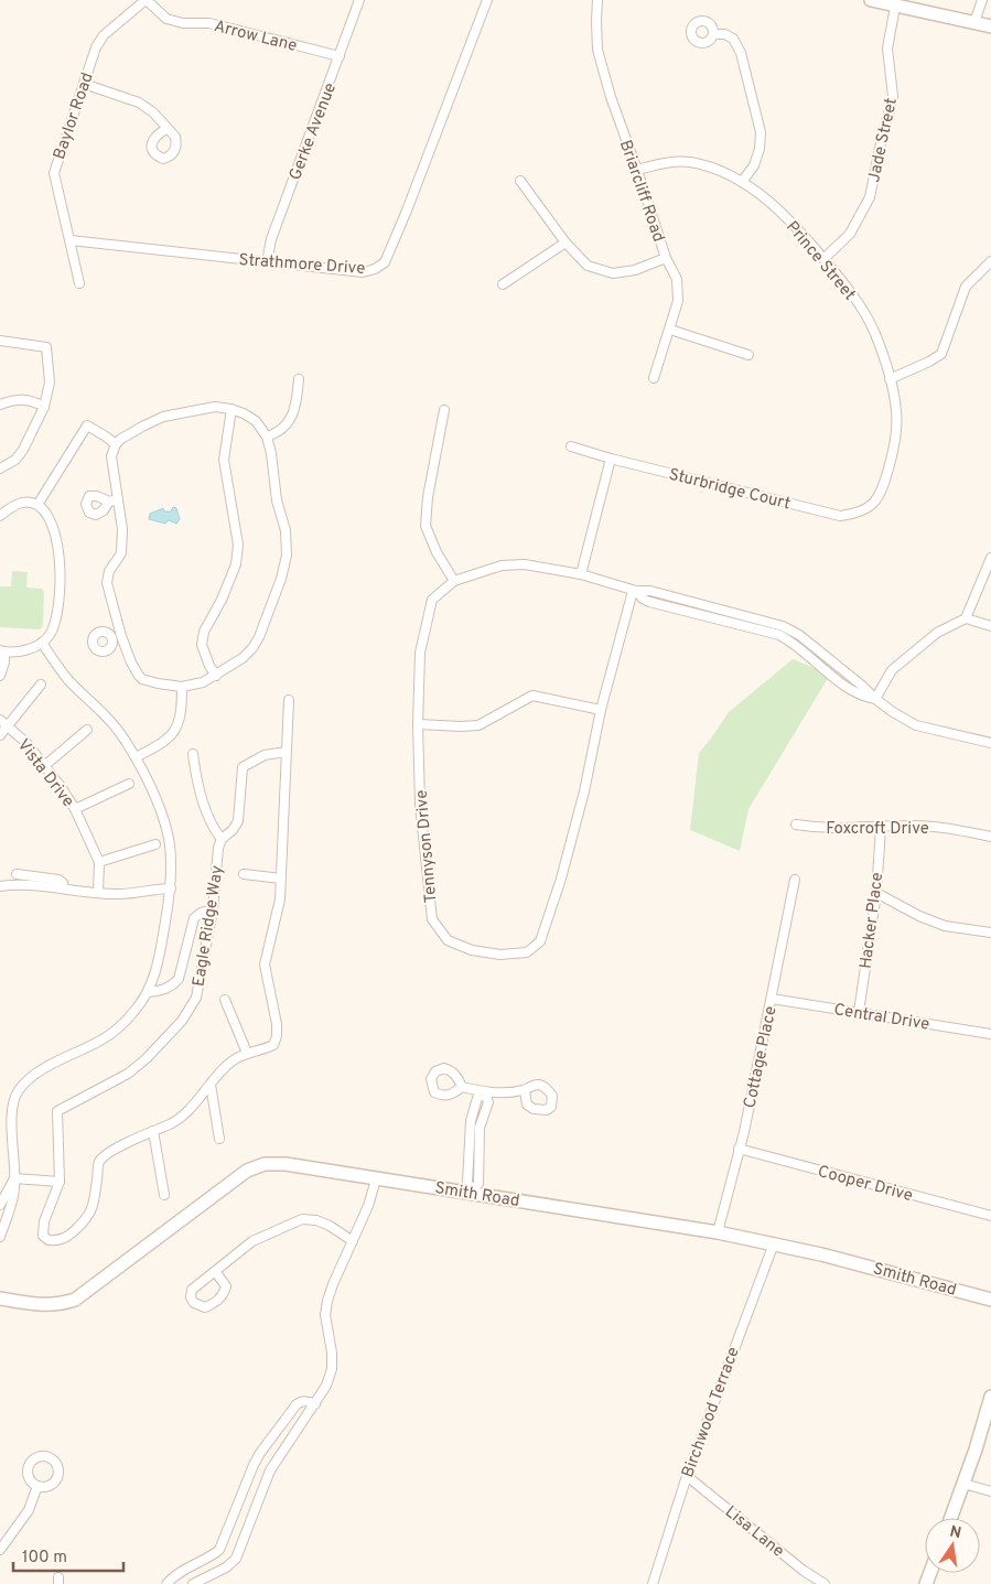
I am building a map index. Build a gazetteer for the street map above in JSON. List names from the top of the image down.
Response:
{
  "streets": {
    "street": [
      "Arrow Lane",
      "Baylor Road",
      "Gerke Avenue",
      "Jade Street",
      "Briarcliff Road",
      "Prince Street",
      "Strathmore Drive",
      "Sturbridge Court",
      "Vista Drive",
      "Foxcroft Drive",
      "Tennyson Drive",
      "Hacker Place",
      "Eagle Ridge Way",
      "Central Drive",
      "Cottage Place",
      "Cooper Drive",
      "Smith Road",
      "Birchwood Terrace",
      "Lisa Lane"
    ]
  },
  "crossings": [
    ["Arrow Lane", "Baylor Road"],
    ["Arrow Lane", "Gerke Avenue"],
    ["Baylor Road", "Strathmore Drive"],
    ["Gerke Avenue", "Strathmore Drive"],
    ["Jade Street", "Prince Street"],
    ["Briarcliff Road", "Prince Street"],
    ["Prince Street", "Sturbridge Court"],
    ["Foxcroft Drive", "Hacker Place"],
    ["Hacker Place", "Central Drive"],
    ["Central Drive", "Cottage Place"],
    ["Cottage Place", "Cooper Drive"],
    ["Cottage Place", "Smith Road"],
    ["Smith Road", "Birchwood Terrace"],
    ["Birchwood Terrace", "Lisa Lane"]
  ],
  "scale_bar": "100 m",
  "north": "top"
}
